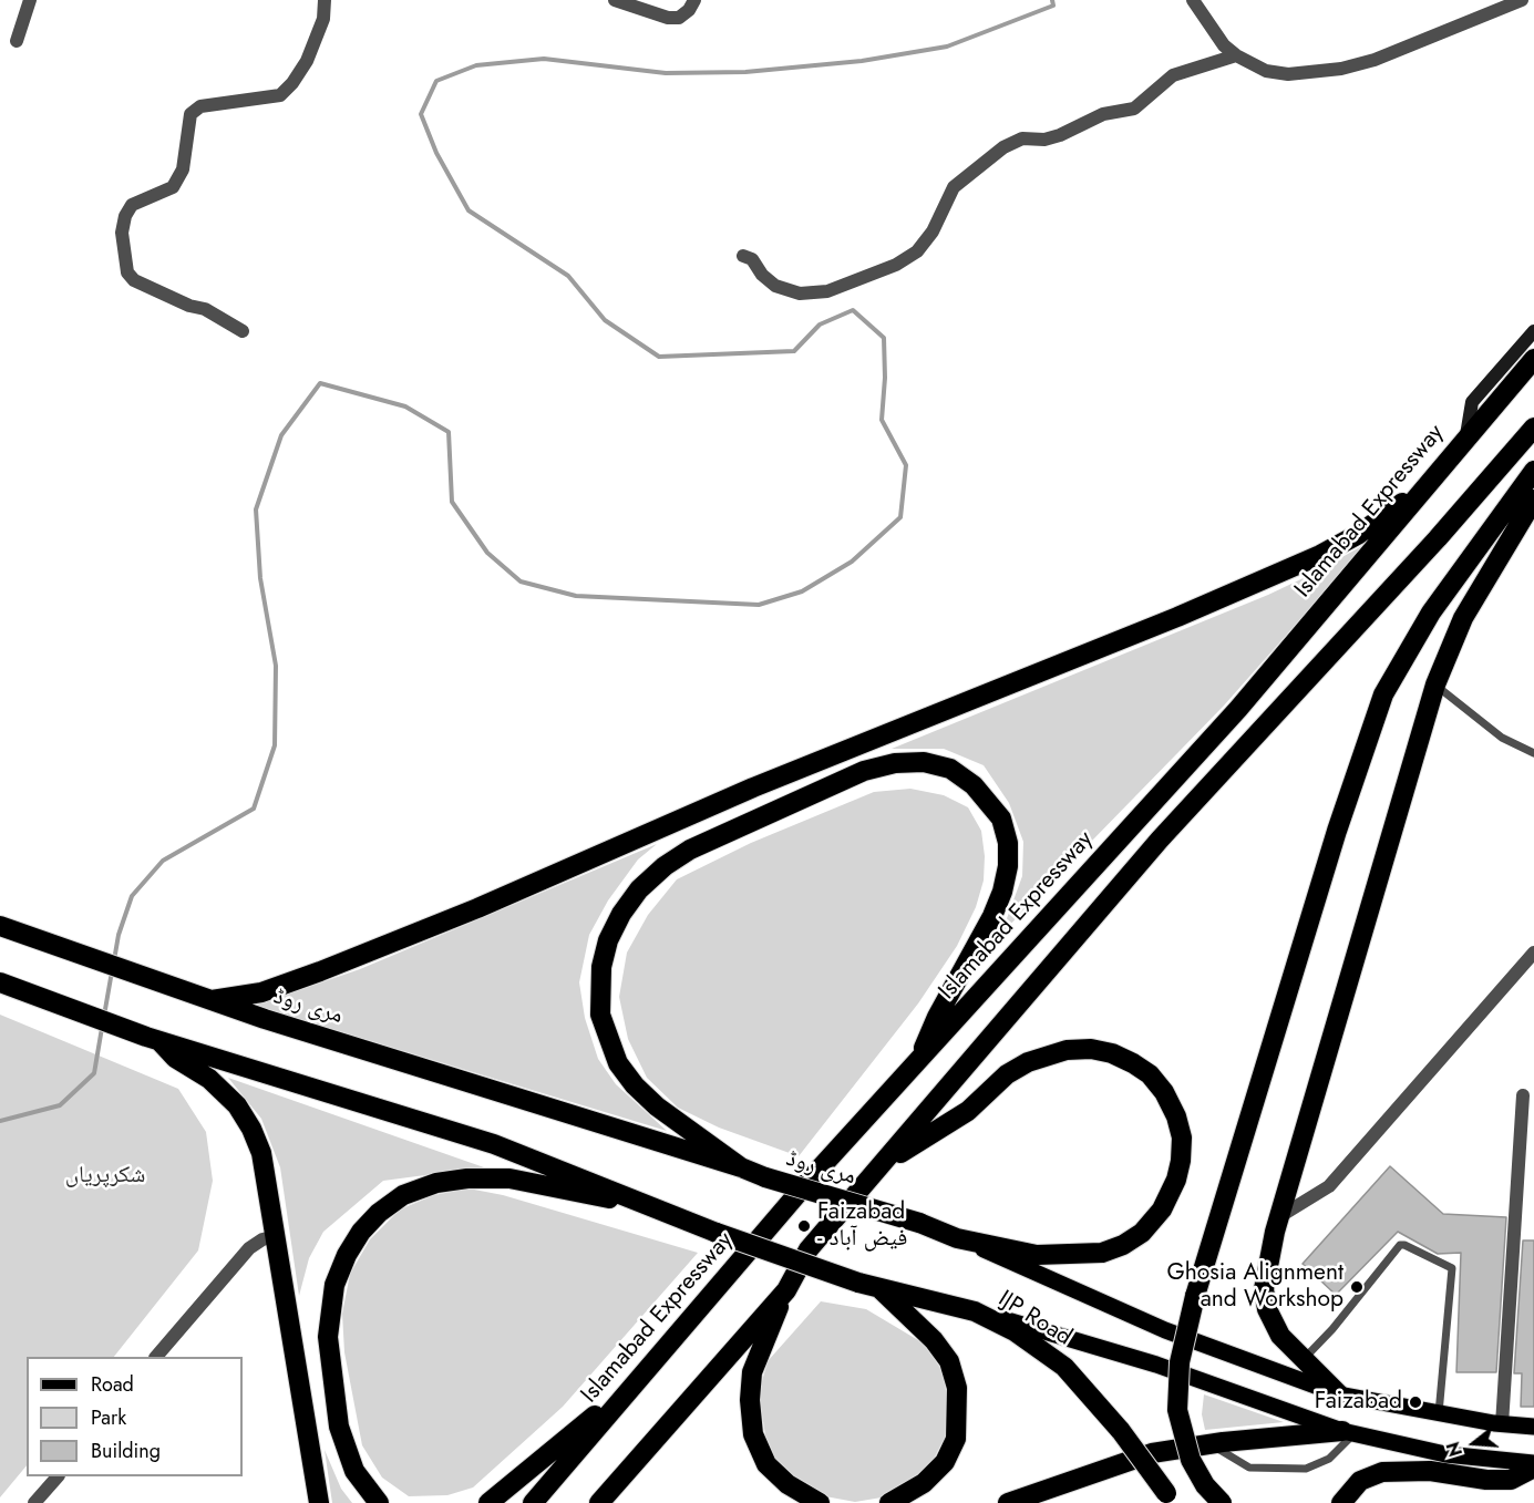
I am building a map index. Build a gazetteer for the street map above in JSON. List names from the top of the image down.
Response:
{
  "streets": {
    "highway": ["Islamabad Expressway", "مری روڈ", "IJP Road"]
  },
  "parks": ["شکرپریاں"],
  "places": ["Faizabad - فیض آباد", "Ghosia Alignment and Workshop", "Faizabad"],
  "legend": ["Road", "Park", "Building"],
  "north": "left"
}
